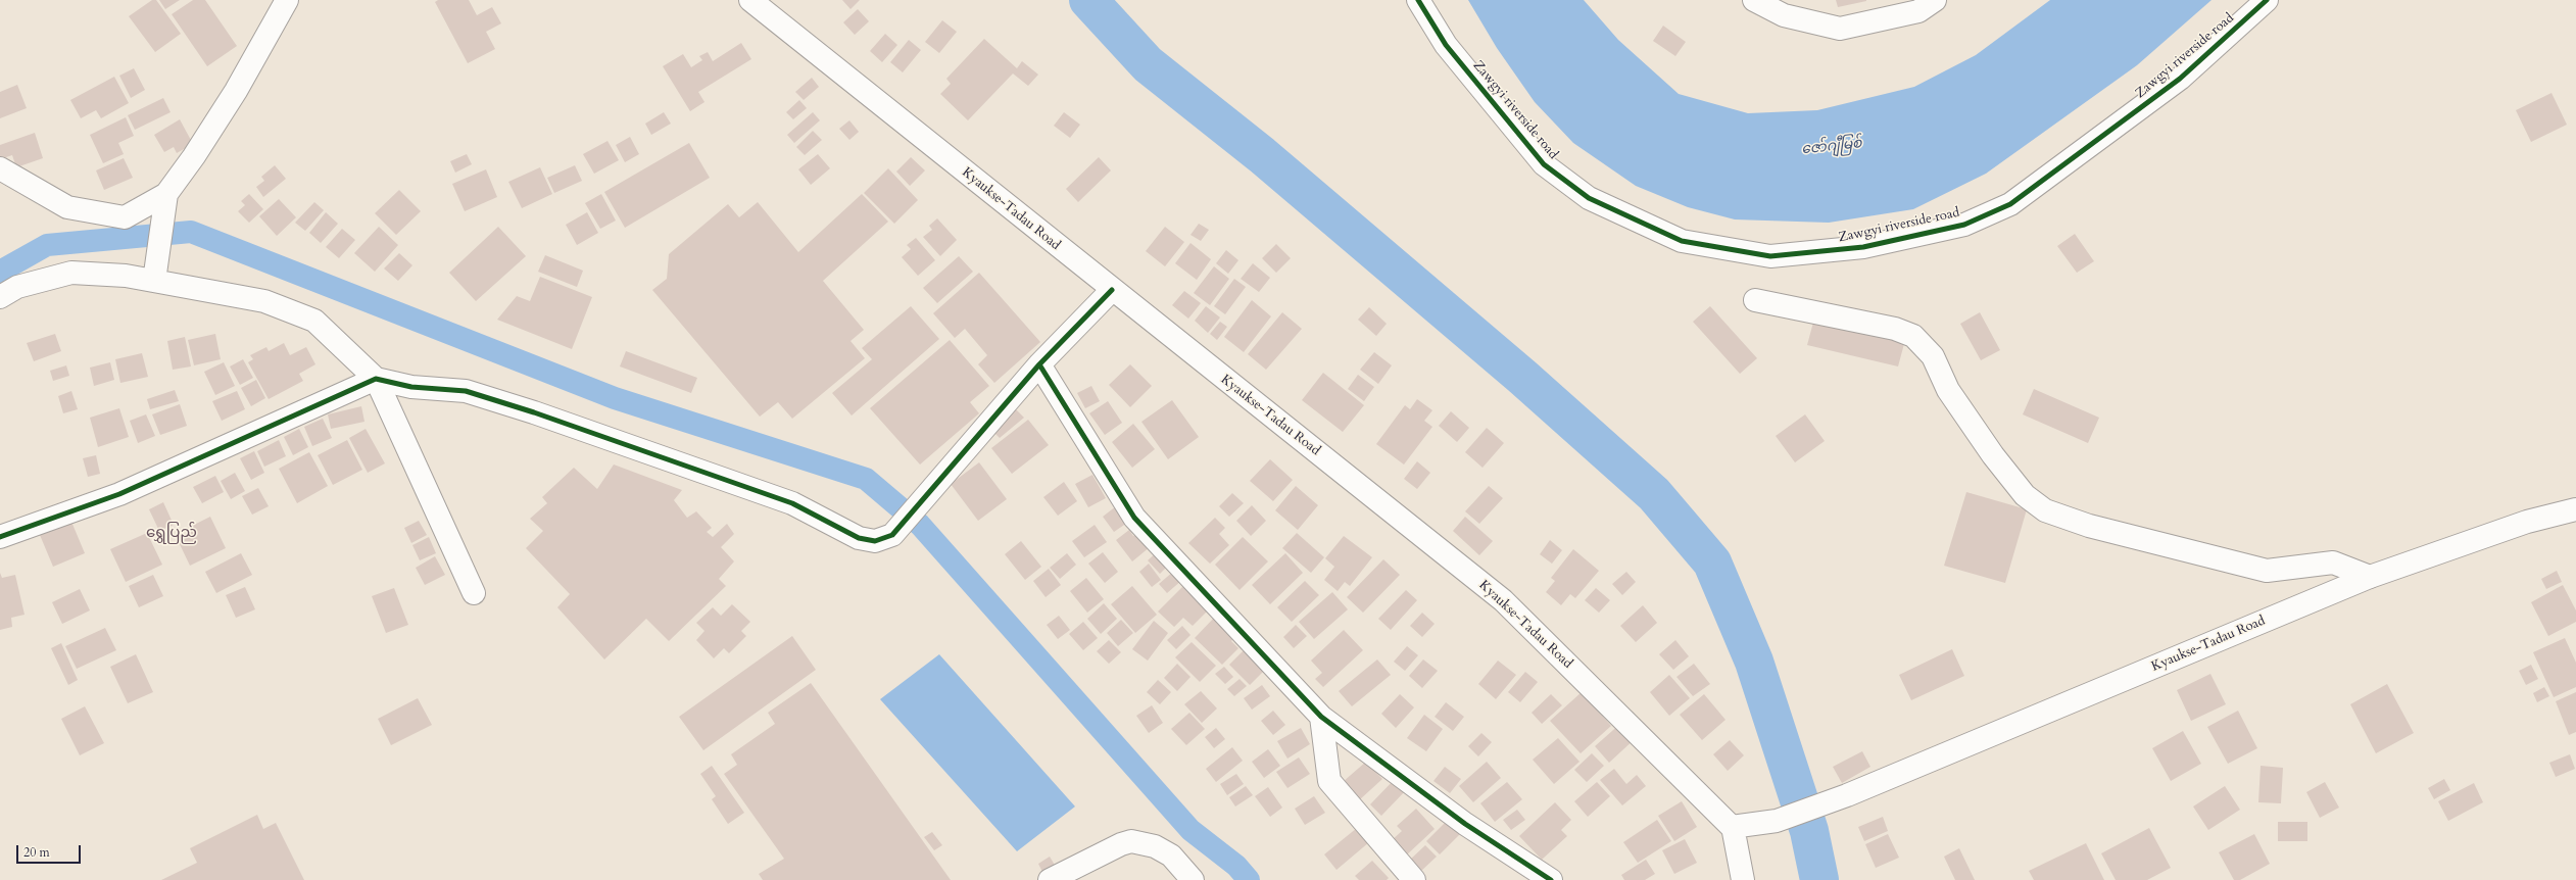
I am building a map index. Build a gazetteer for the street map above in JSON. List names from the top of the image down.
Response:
{
  "streets": {
    "street": ["Zawgyi riverside road", "Kyaukse-Tadau Road"]
  },
  "districts": ["ရွှေပြည်"],
  "water": ["ဇော်ဂျီမြစ်"],
  "scale_bar": "20 m"
}
